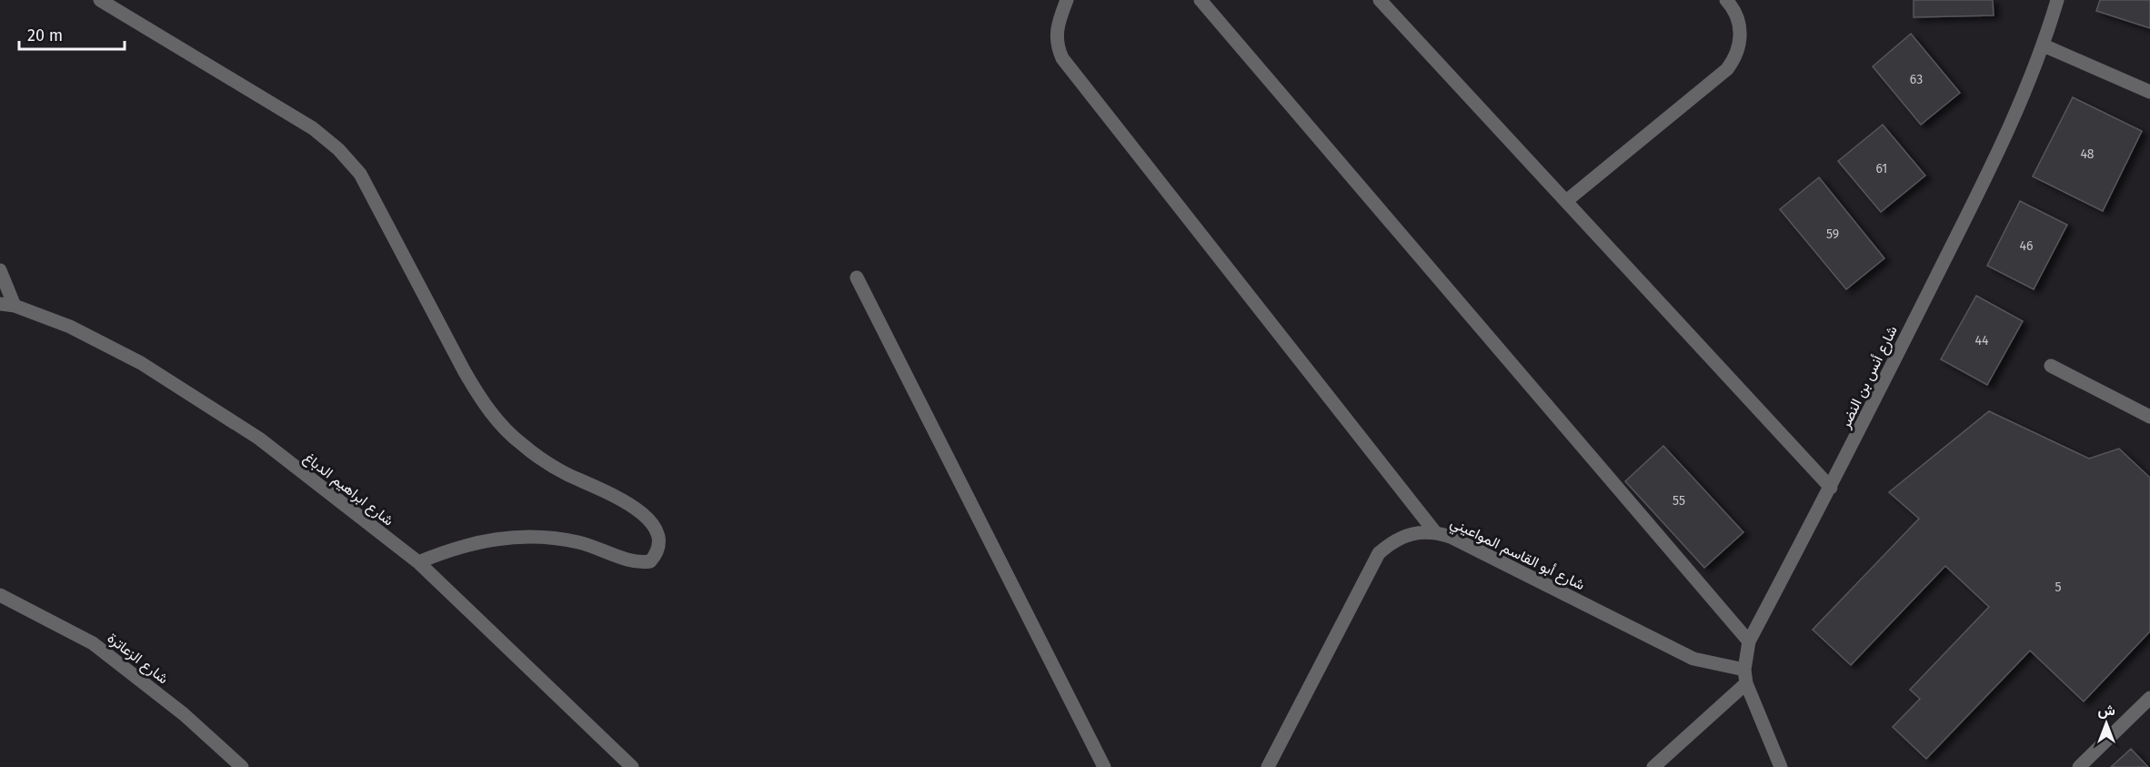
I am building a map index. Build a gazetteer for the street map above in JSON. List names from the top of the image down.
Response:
{
  "streets": {
    "street": [
      "شارع أنس بن النضر",
      "شارع ابراهيم الدباغ",
      "شارع أبو القاسم المواعيني",
      "شارع الزعاترة"
    ]
  },
  "crossings": [
    ["شارع أنس بن النضر", "شارع أبو القاسم المواعيني"]
  ],
  "house_numbers": [
    "63",
    "48",
    "61",
    "59",
    "46",
    "44",
    "55",
    "5"
  ],
  "scale_bar": "20 m",
  "north": "top"
}
